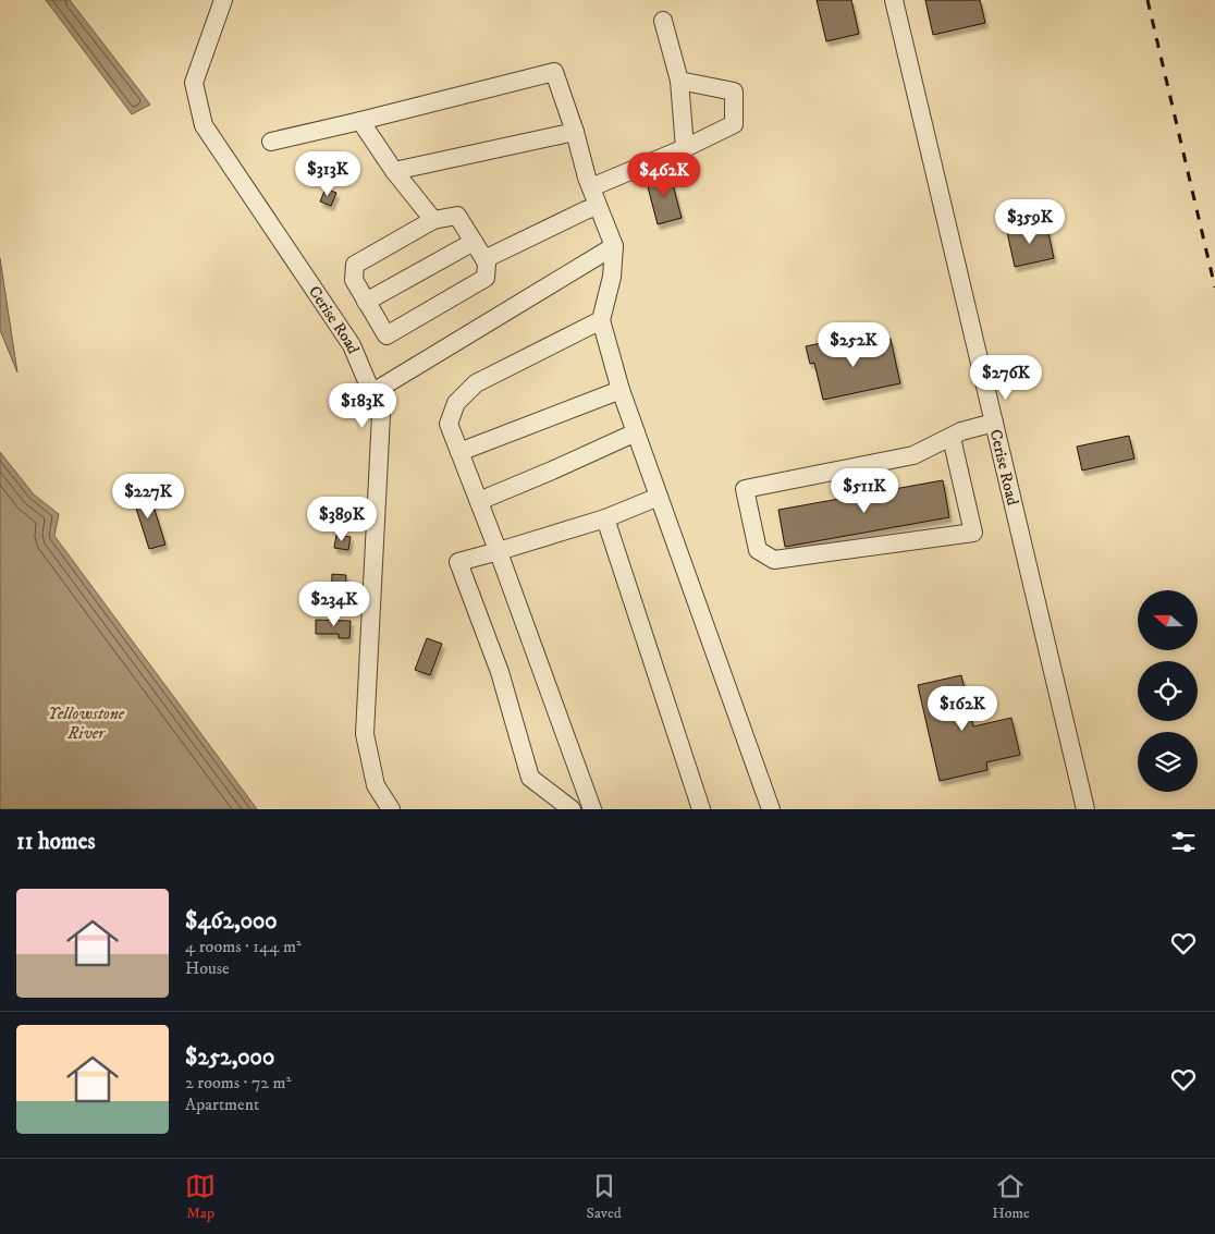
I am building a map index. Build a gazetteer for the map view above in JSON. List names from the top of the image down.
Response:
{
  "streets": {
    "street": ["Cerise Road"]
  },
  "water": ["Yellowstone River"],
  "north": "left",
  "page": {
    "price": [
      "$313K",
      "$462K",
      "$359K",
      "$252K",
      "$276K",
      "$183K",
      "$511K",
      "$227K",
      "$389K",
      "$234K",
      "$162K"
    ],
    "heading": "11 homes",
    "list": [
      {
        "name": "$462,000",
        "note": "4 rooms · 144 m² · House"
      },
      {
        "name": "$252,000",
        "note": "2 rooms · 72 m² · Apartment"
      }
    ],
    "tabs": ["Map", "Saved", "Home"]
  }
}
